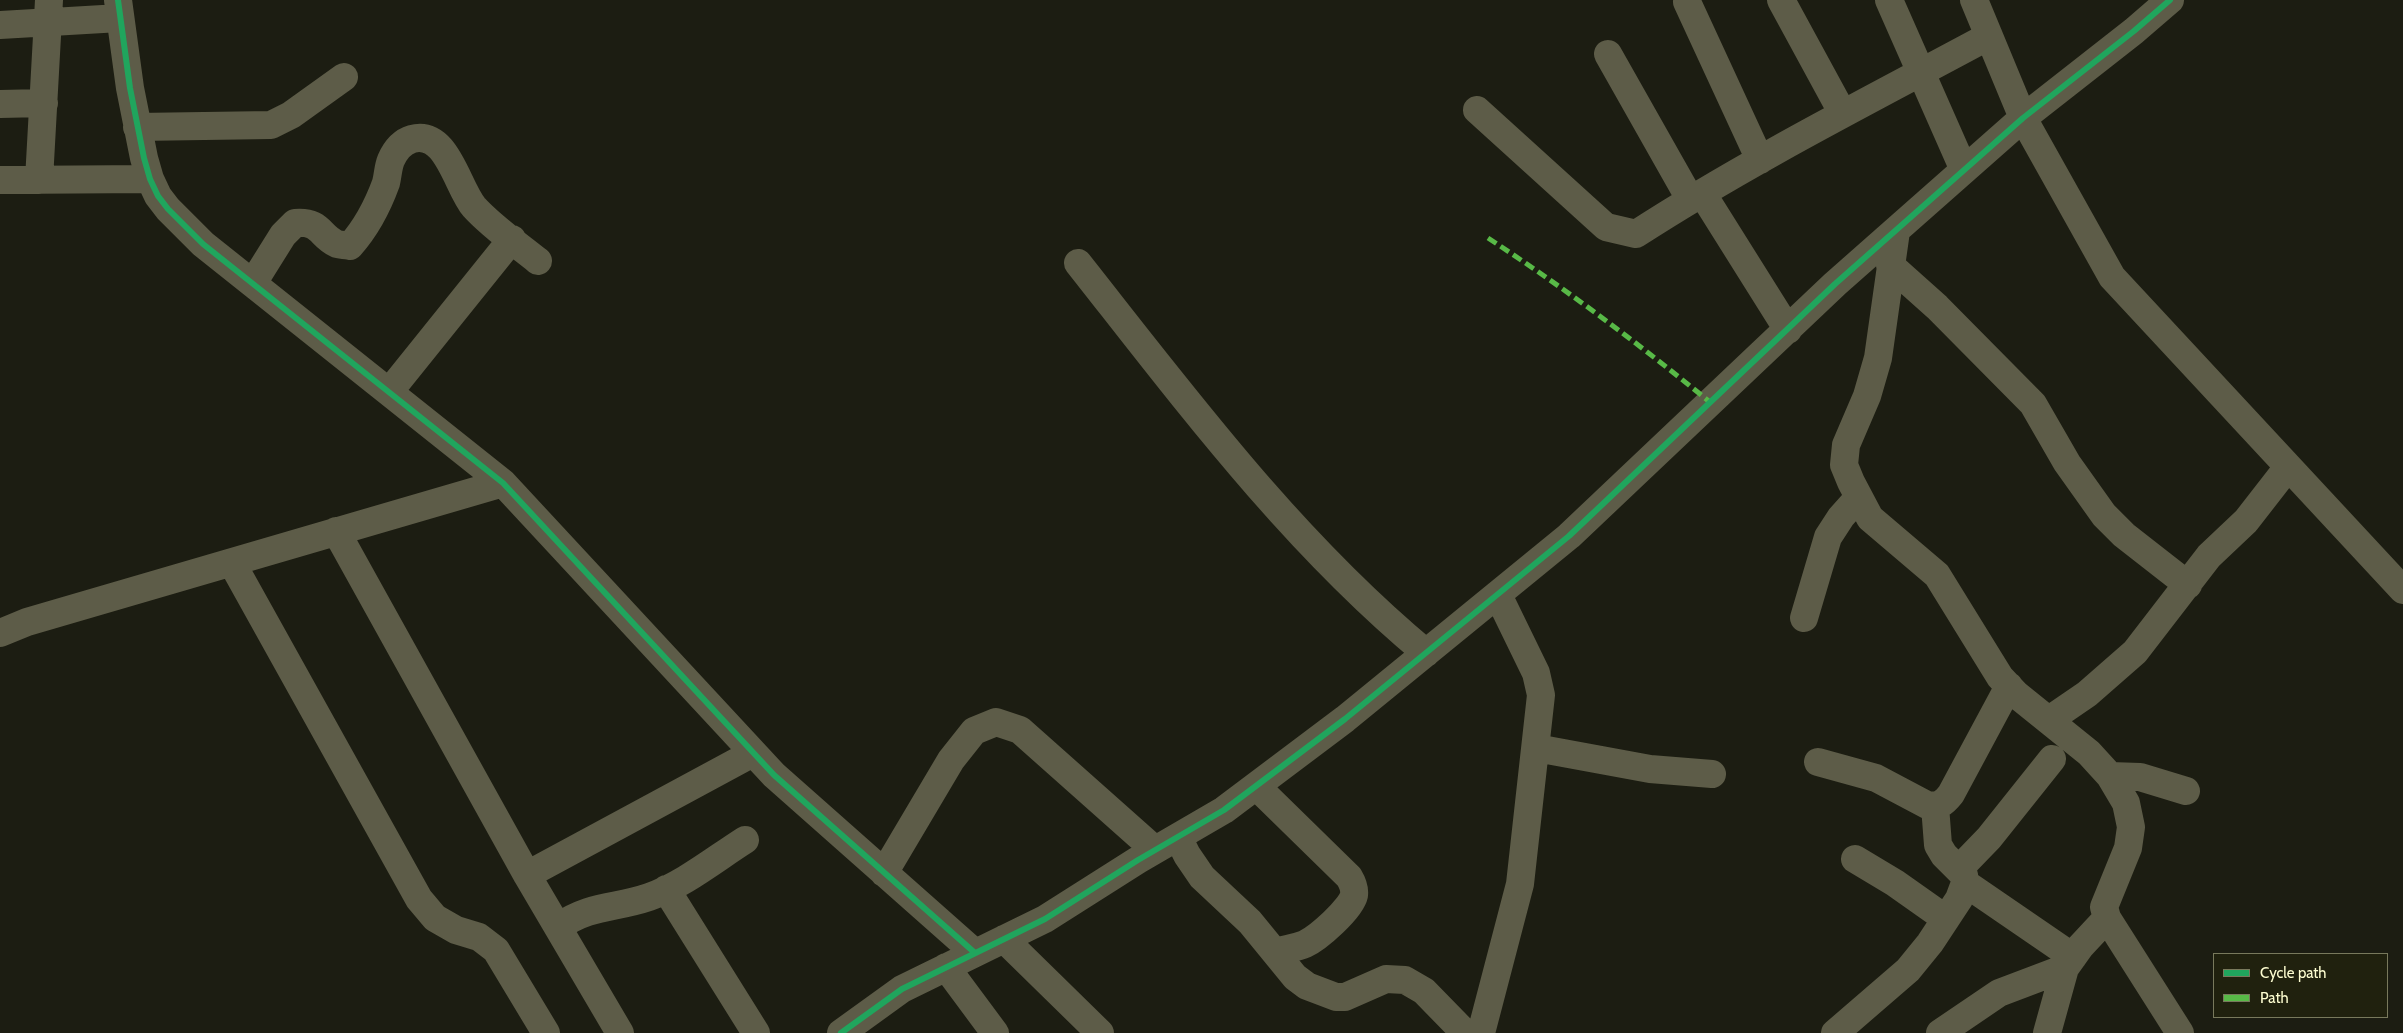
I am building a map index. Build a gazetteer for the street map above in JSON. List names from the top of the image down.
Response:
{
  "legend": ["Cycle path", "Path"]
}
